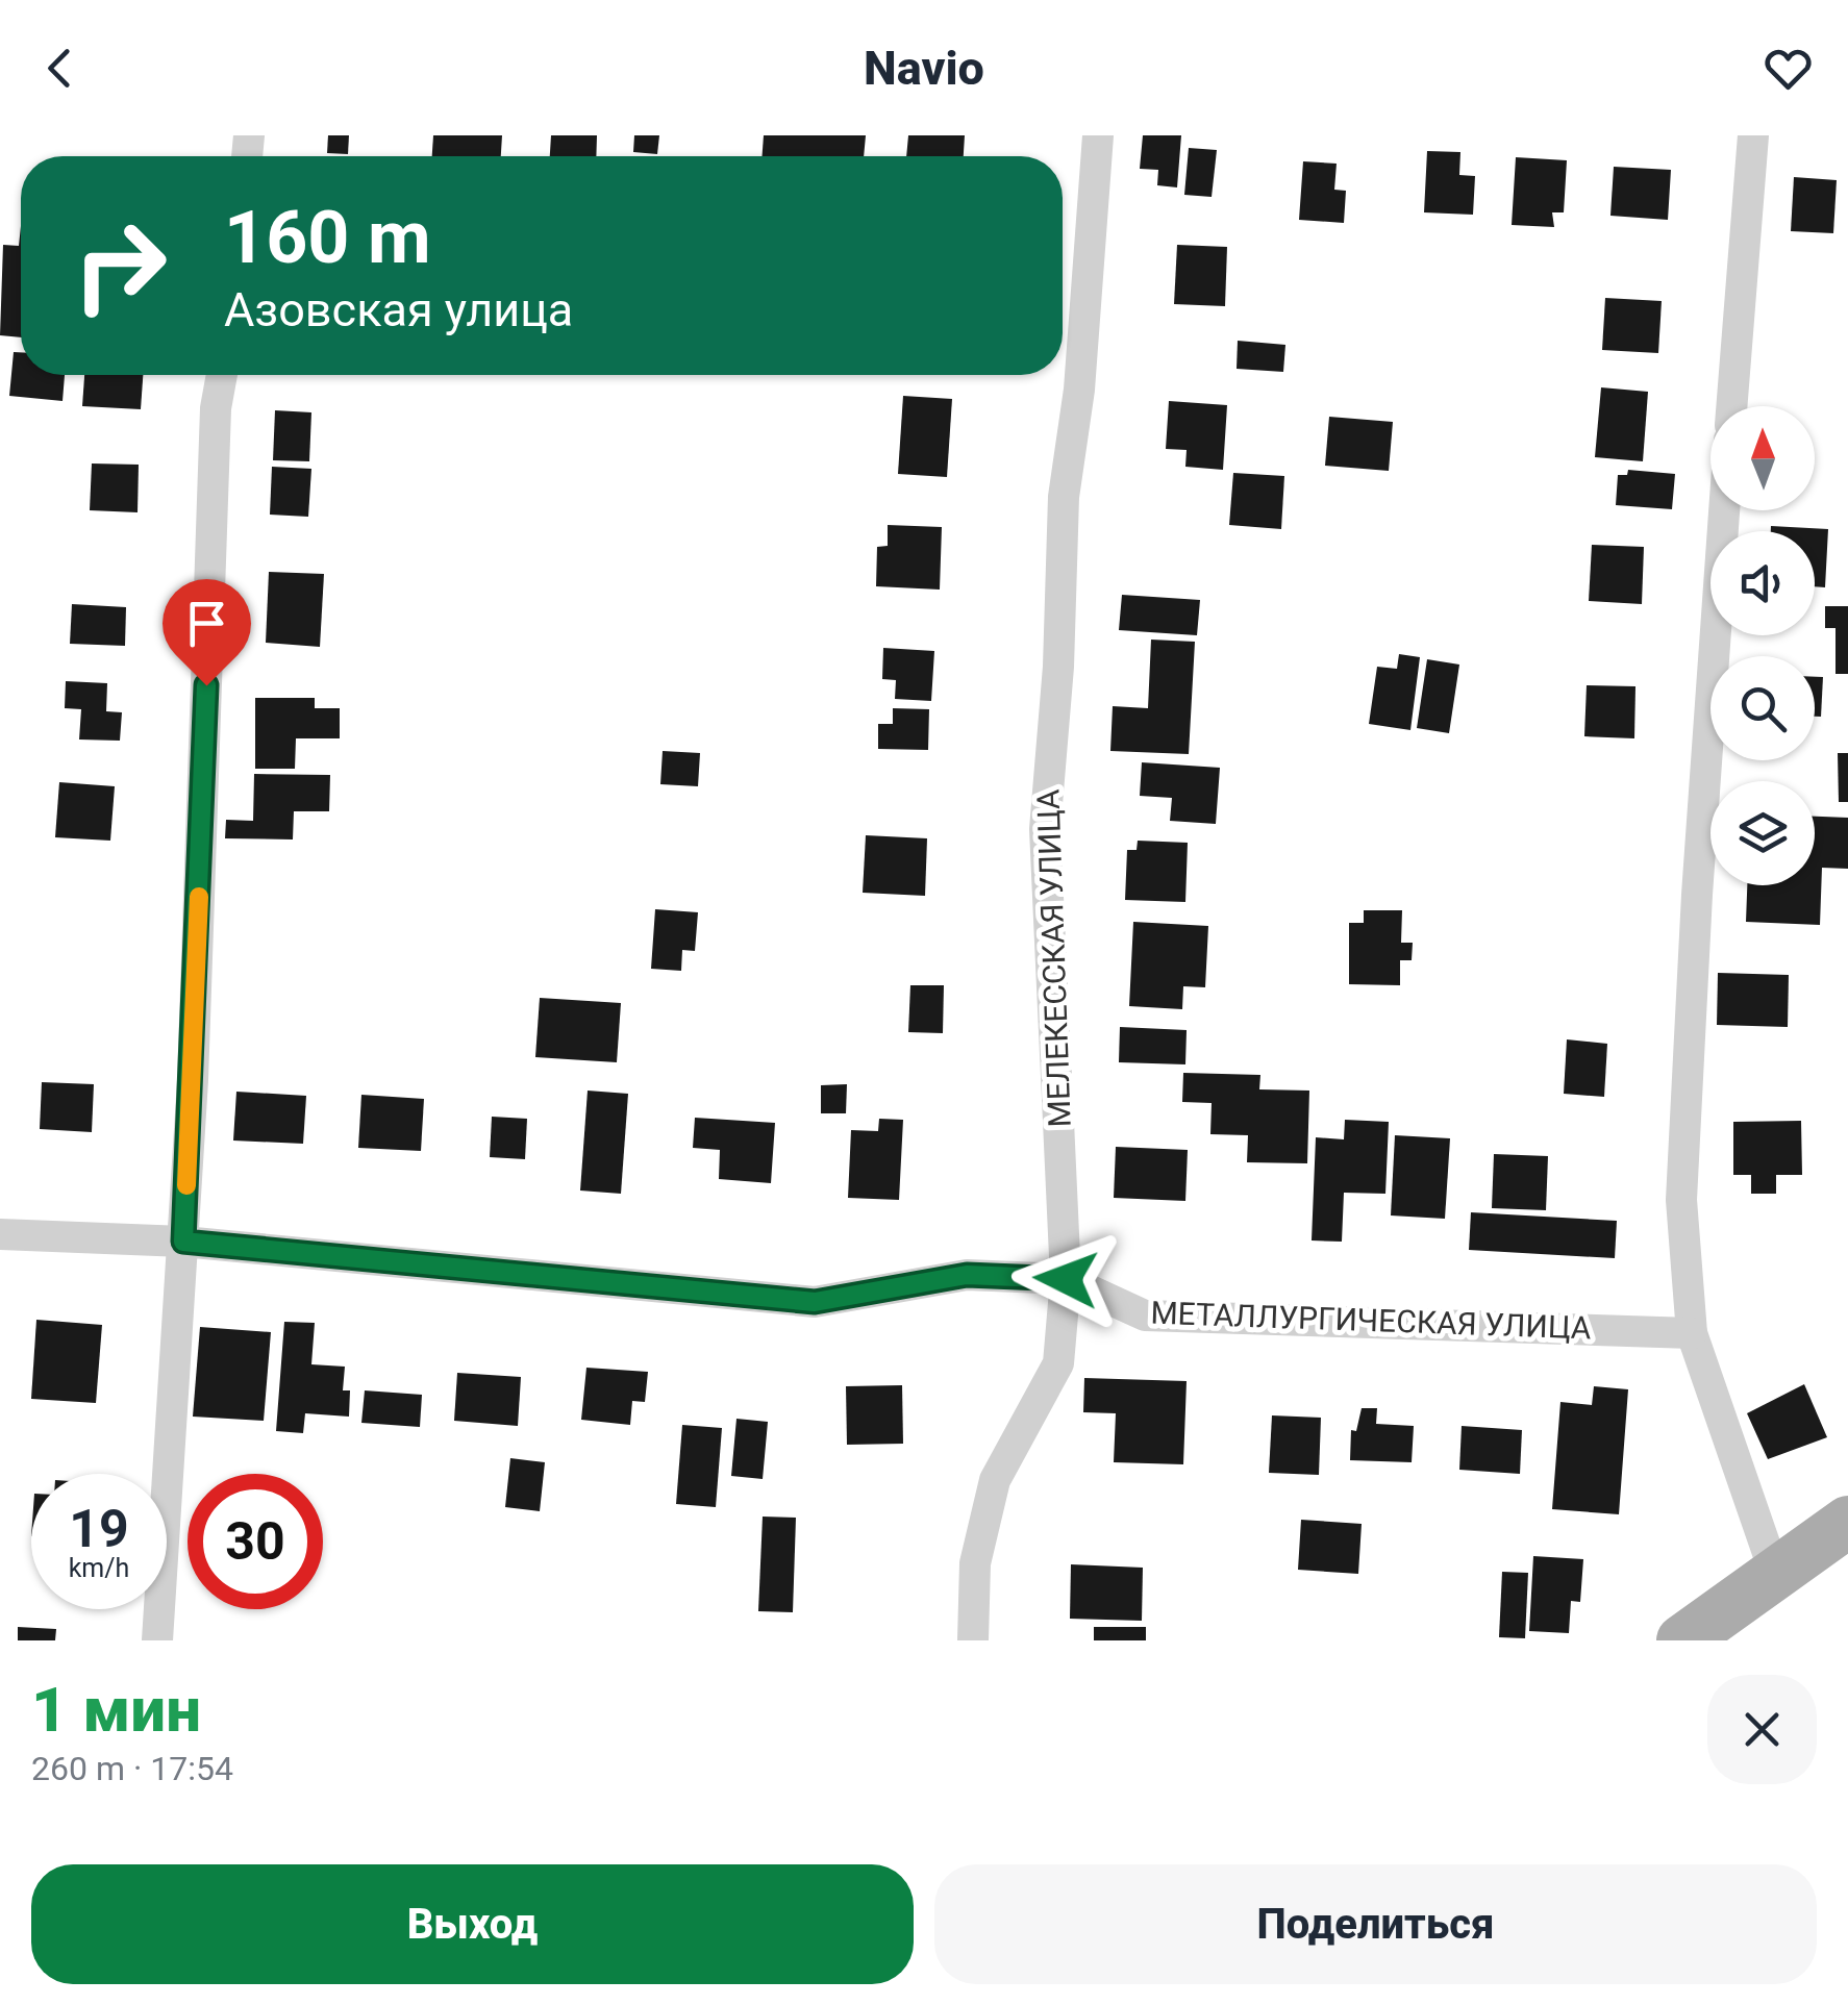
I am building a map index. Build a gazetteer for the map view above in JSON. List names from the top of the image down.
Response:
{
  "streets": {
    "street": ["МЕЛЕКЕССКАЯ УЛИЦА", "МЕТАЛЛУРГИЧЕСКАЯ УЛИЦА"]
  },
  "crossings": [
    ["МЕЛЕКЕССКАЯ УЛИЦА", "МЕТАЛЛУРГИЧЕСКАЯ УЛИЦА"]
  ],
  "north": "top",
  "page": {
    "header": "Navio",
    "turn": ["160 m", "Азовская улица"],
    "speed": "19 km/h",
    "limit": "30",
    "heading": ["1 мин", "260 m · 17:54"],
    "buttons": ["Выход", "Поделиться"]
  }
}
